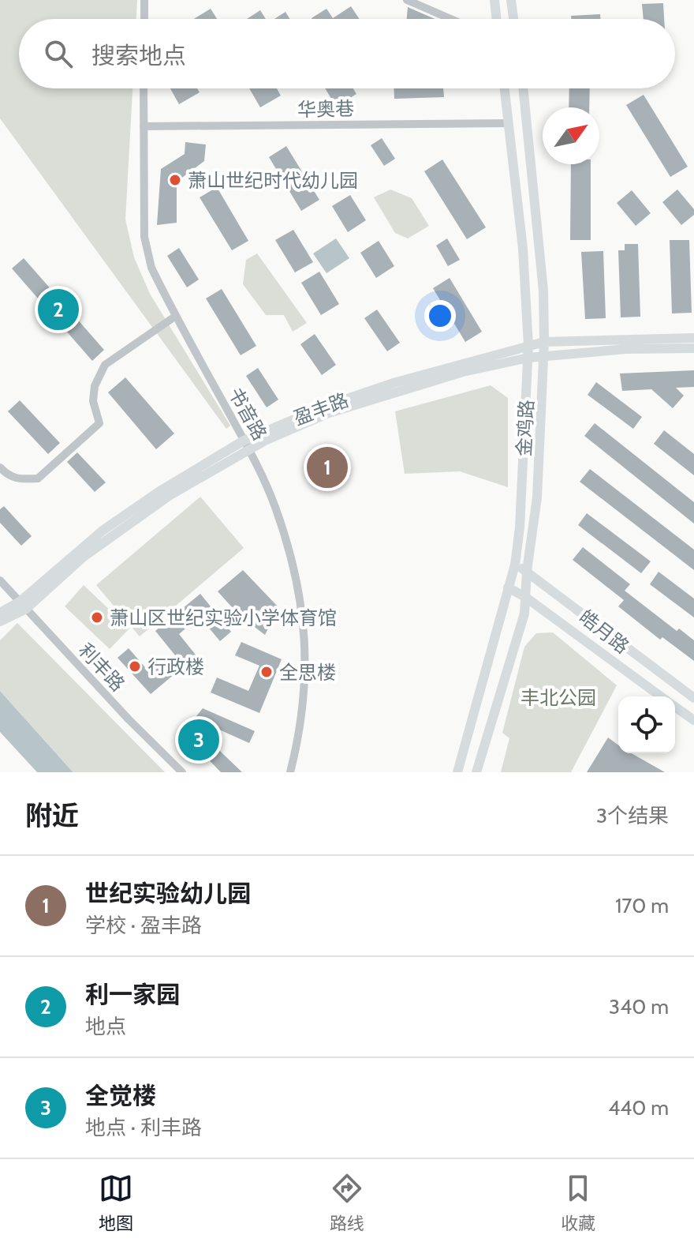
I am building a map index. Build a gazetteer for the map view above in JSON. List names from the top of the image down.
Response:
{
  "streets": {
    "main road": ["盈丰路", "金鸡路", "皓月路"],
    "street": ["华奥巷", "书音路", "利丰路"]
  },
  "crossings": [
    ["华奥巷", "书音路"],
    ["华奥巷", "金鸡路"],
    ["盈丰路", "书音路"],
    ["盈丰路", "金鸡路"],
    ["盈丰路", "利丰路"],
    ["金鸡路", "皓月路"]
  ],
  "parks": ["丰北公园"],
  "places": [
    "萧山世纪时代幼儿园",
    "萧山区世纪实验小学体育馆",
    "行政楼",
    "全思楼"
  ],
  "north": "top right",
  "page": {
    "search": "搜索地点",
    "pins": ["2", "1", "3"],
    "heading": ["附近", "3个结果"],
    "list": [
      {
        "mark": "1",
        "name": "世纪实验幼儿园",
        "note": "学校 · 盈丰路",
        "value": "170 m"
      },
      {
        "mark": "2",
        "name": "利一家园",
        "note": "地点",
        "value": "340 m"
      },
      {
        "mark": "3",
        "name": "全觉楼",
        "note": "地点 · 利丰路",
        "value": "440 m"
      }
    ],
    "nav": ["地图", "路线", "收藏"]
  }
}
